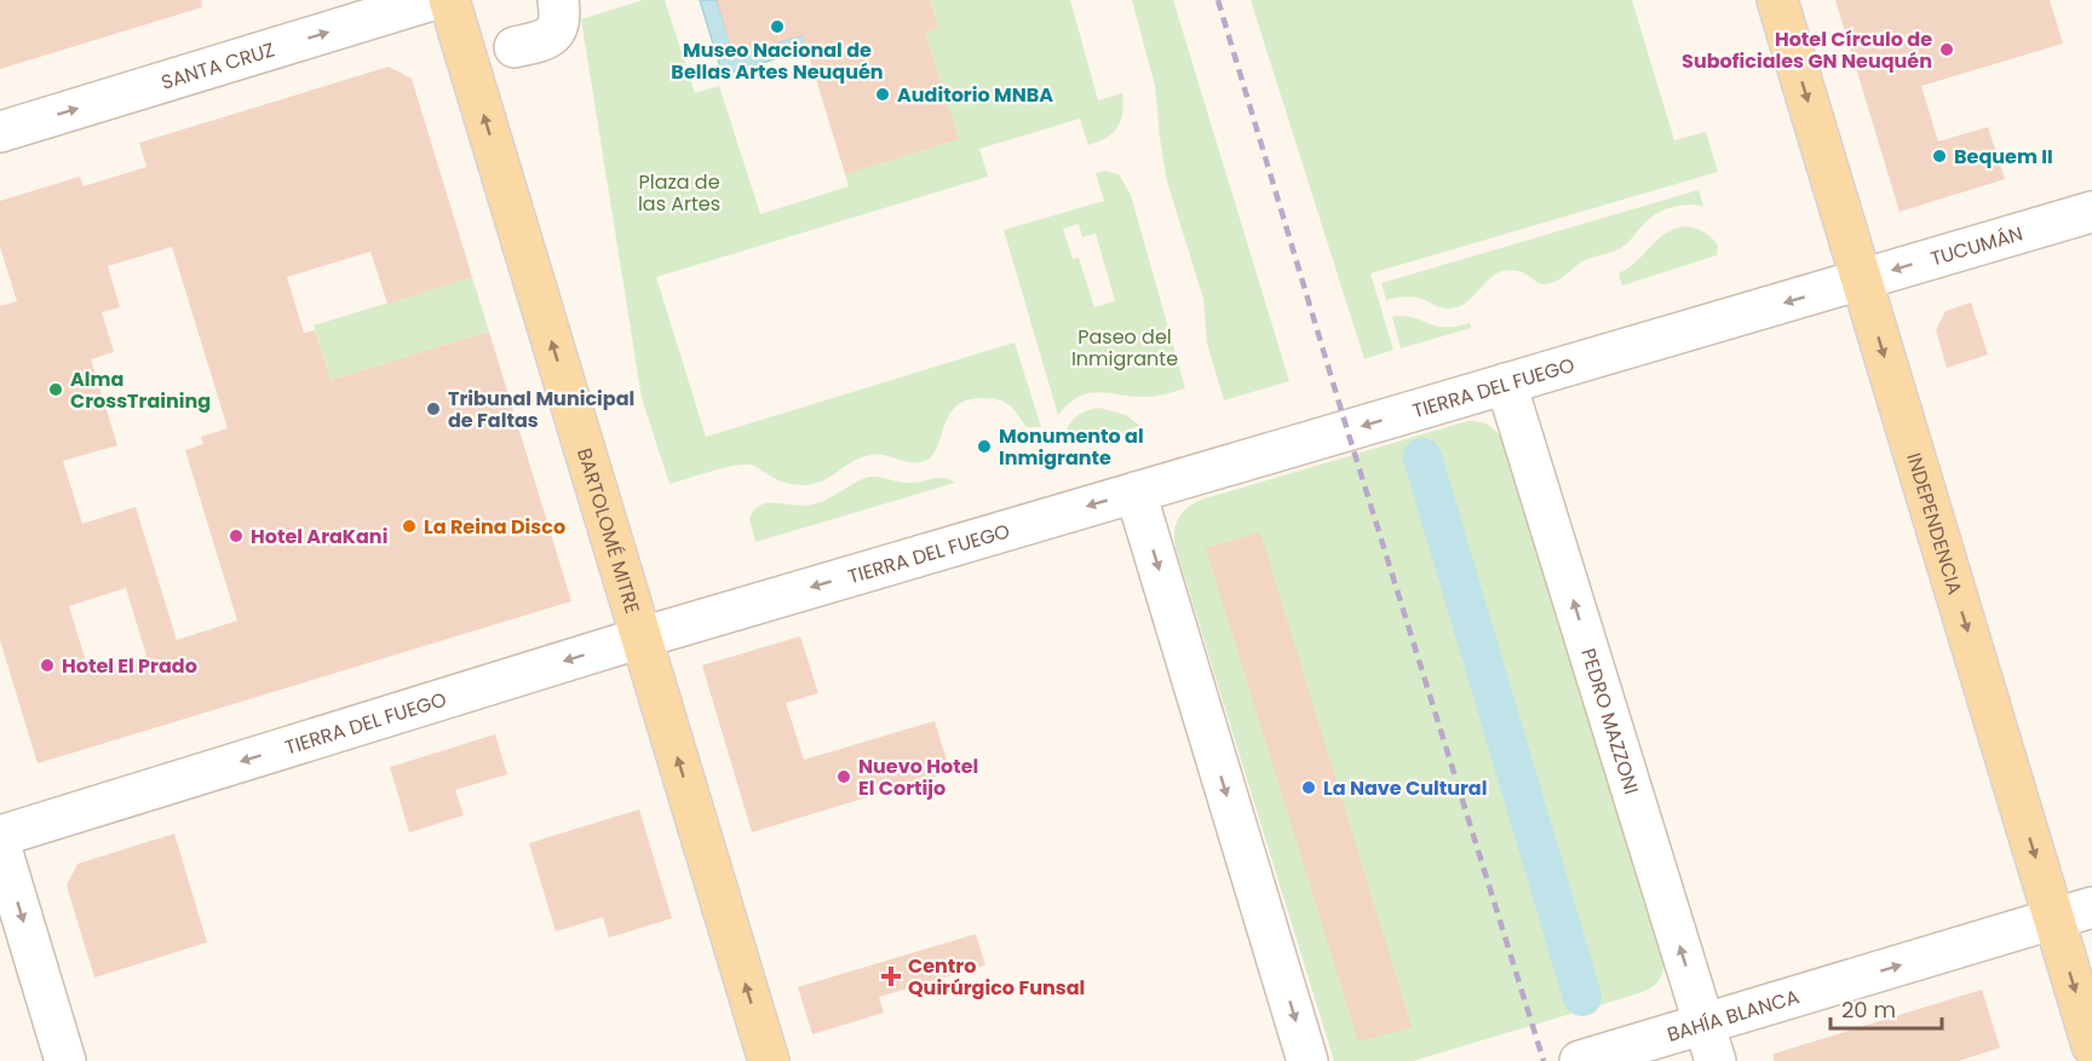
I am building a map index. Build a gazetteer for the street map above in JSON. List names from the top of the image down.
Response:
{
  "streets": {
    "main road": ["INDEPENDENCIA", "BARTOLOMÉ MITRE"],
    "street": [
      "SANTA CRUZ",
      "TUCUMÁN",
      "TIERRA DEL FUEGO",
      "PEDRO MAZZONI",
      "BAHÍA BLANCA"
    ]
  },
  "crossings": [
    ["TUCUMÁN", "TIERRA DEL FUEGO"],
    ["TUCUMÁN", "INDEPENDENCIA"],
    ["TIERRA DEL FUEGO", "INDEPENDENCIA"],
    ["TIERRA DEL FUEGO", "BARTOLOMÉ MITRE"],
    ["TIERRA DEL FUEGO", "PEDRO MAZZONI"],
    ["INDEPENDENCIA", "BAHÍA BLANCA"],
    ["PEDRO MAZZONI", "BAHÍA BLANCA"]
  ],
  "one_way": [
    "SANTA CRUZ",
    "TUCUMÁN",
    "TIERRA DEL FUEGO",
    "INDEPENDENCIA",
    "BARTOLOMÉ MITRE",
    "PEDRO MAZZONI",
    "BAHÍA BLANCA"
  ],
  "parks": ["Plaza de las Artes", "Paseo del Inmigrante"],
  "places": {
    "other": [
      "Museo Nacional de Bellas Artes Neuquén",
      "Hotel Círculo de Suboficiales GN Neuquén",
      "Auditorio MNBA",
      "Bequem II",
      "Alma CrossTraining",
      "Tribunal Municipal de Faltas",
      "Monumento al Inmigrante",
      "La Reina Disco",
      "Hotel AraKani",
      "Hotel El Prado",
      "Nuevo Hotel El Cortijo",
      "La Nave Cultural"
    ],
    "health": ["Centro Quirúrgico Funsal"]
  },
  "scale_bar": "20 m"
}
